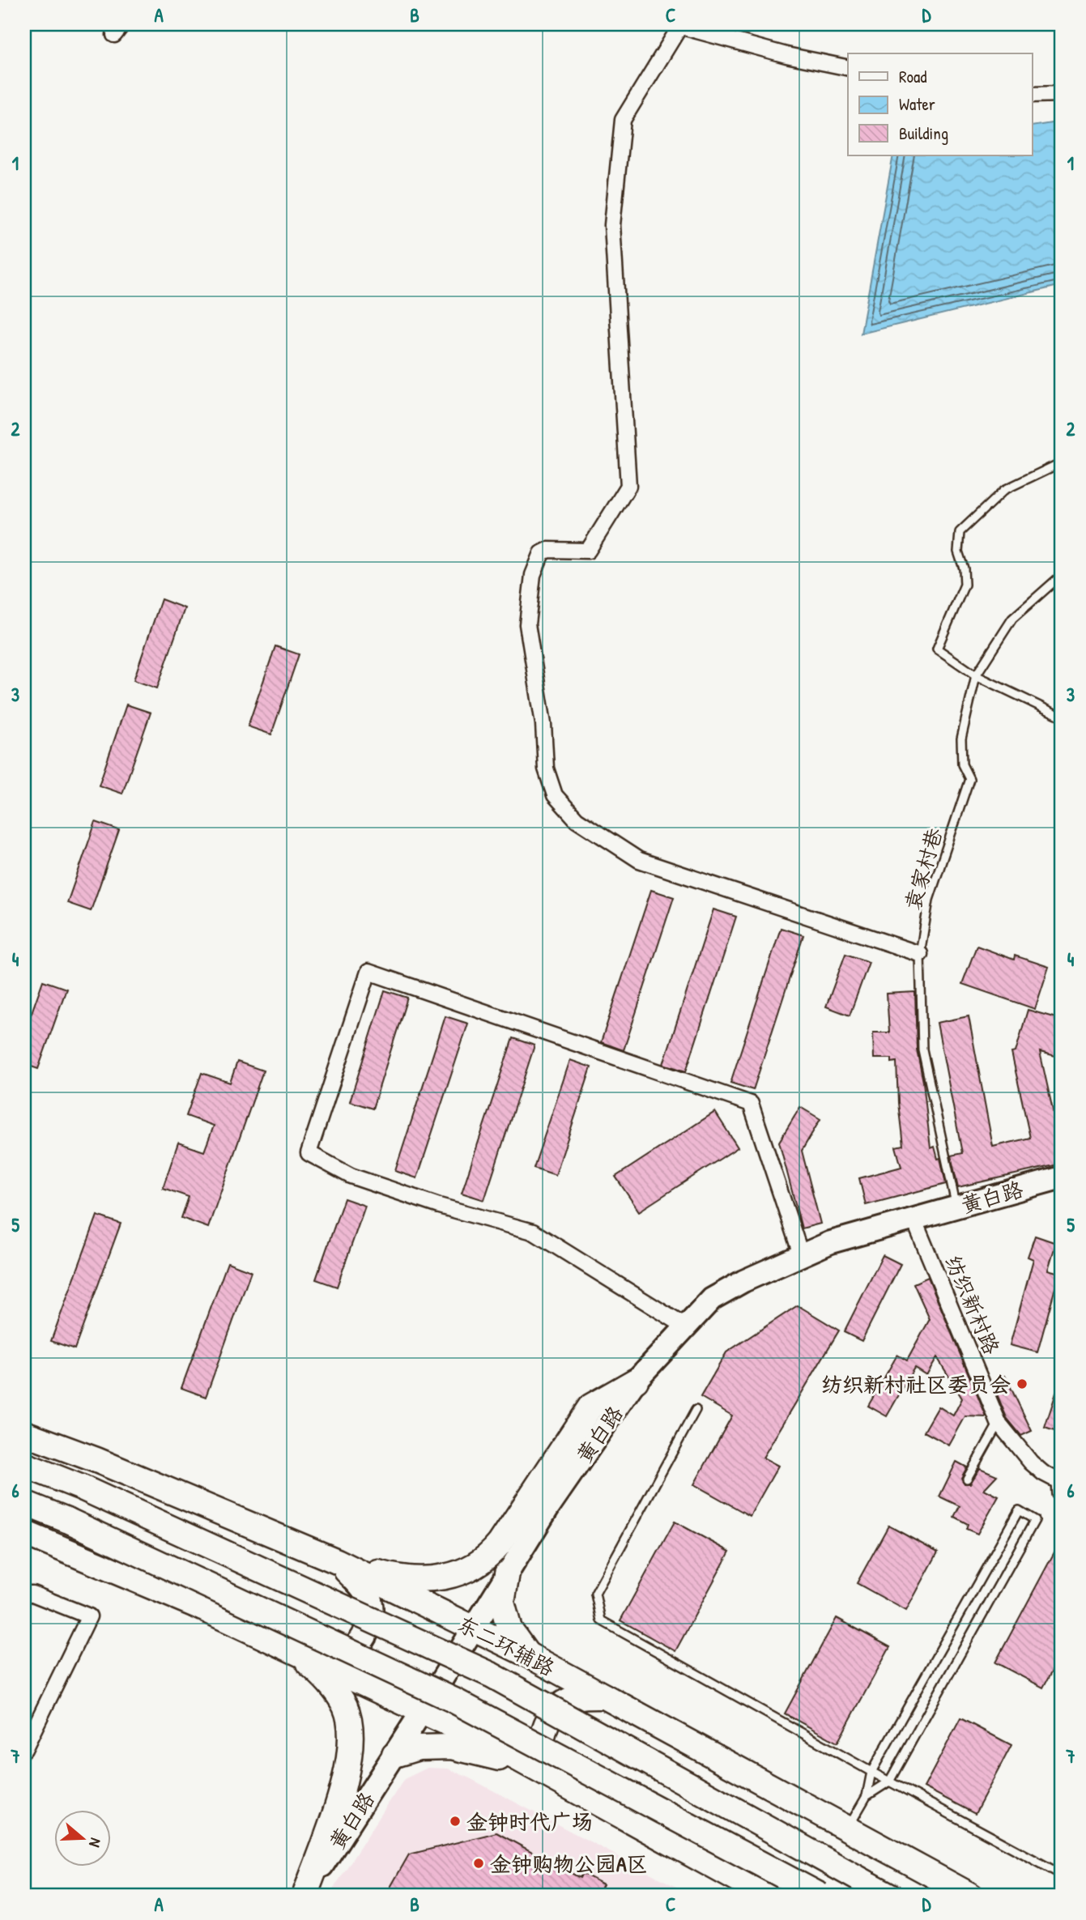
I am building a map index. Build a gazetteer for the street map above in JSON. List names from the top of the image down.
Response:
{
  "streets": {
    "main road": ["黄白路", "东二环辅路"],
    "street": ["纺织新村路"],
    "lane": ["袁家村巷"]
  },
  "crossings": [
    ["袁家村巷", "黄白路"],
    ["黄白路", "纺织新村路"],
    ["黄白路", "东二环辅路"]
  ],
  "places": ["纺织新村社区委员会", "金钟时代广场", "金钟购物公园A区"],
  "legend": ["Road", "Water", "Building"],
  "north": "right",
  "grid": {
    "columns": [
      "A",
      "B",
      "C",
      "D"
    ],
    "rows": [
      "1",
      "2",
      "3",
      "4",
      "5",
      "6",
      "7"
    ]
  }
}
